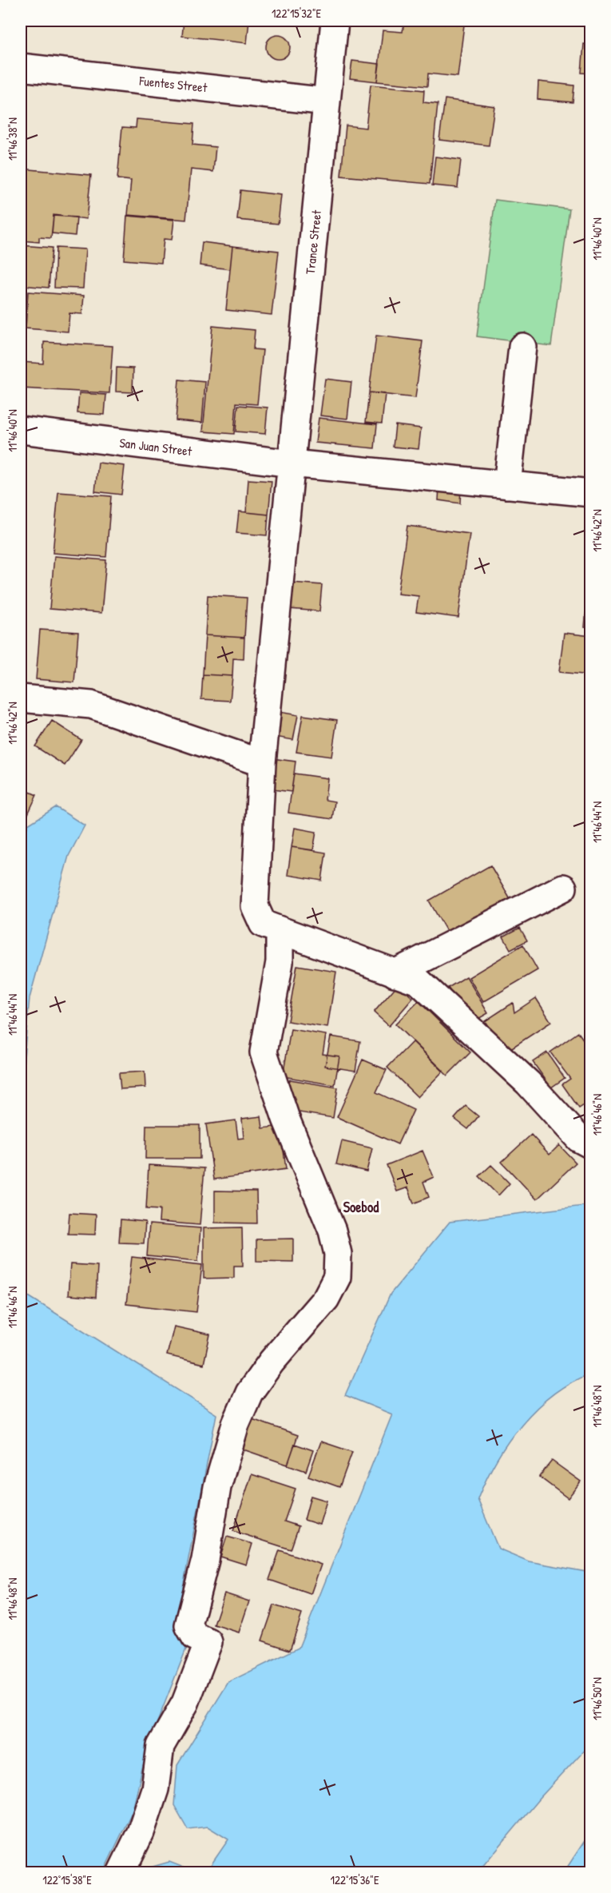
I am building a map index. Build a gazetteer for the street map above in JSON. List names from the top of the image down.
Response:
{
  "streets": {
    "street": ["Fuentes Street", "Trance Street", "San Juan Street"]
  },
  "crossings": [
    ["Fuentes Street", "Trance Street"],
    ["Trance Street", "San Juan Street"]
  ],
  "districts": ["Soebod"],
  "coordinates": [
    "122°15'32\"E",
    "11°46'38\"N",
    "11°46'40\"N",
    "11°46'42\"N",
    "11°46'44\"N",
    "11°46'46\"N",
    "11°46'48\"N",
    "11°46'50\"N",
    "122°15'38\"E",
    "122°15'36\"E"
  ]
}
